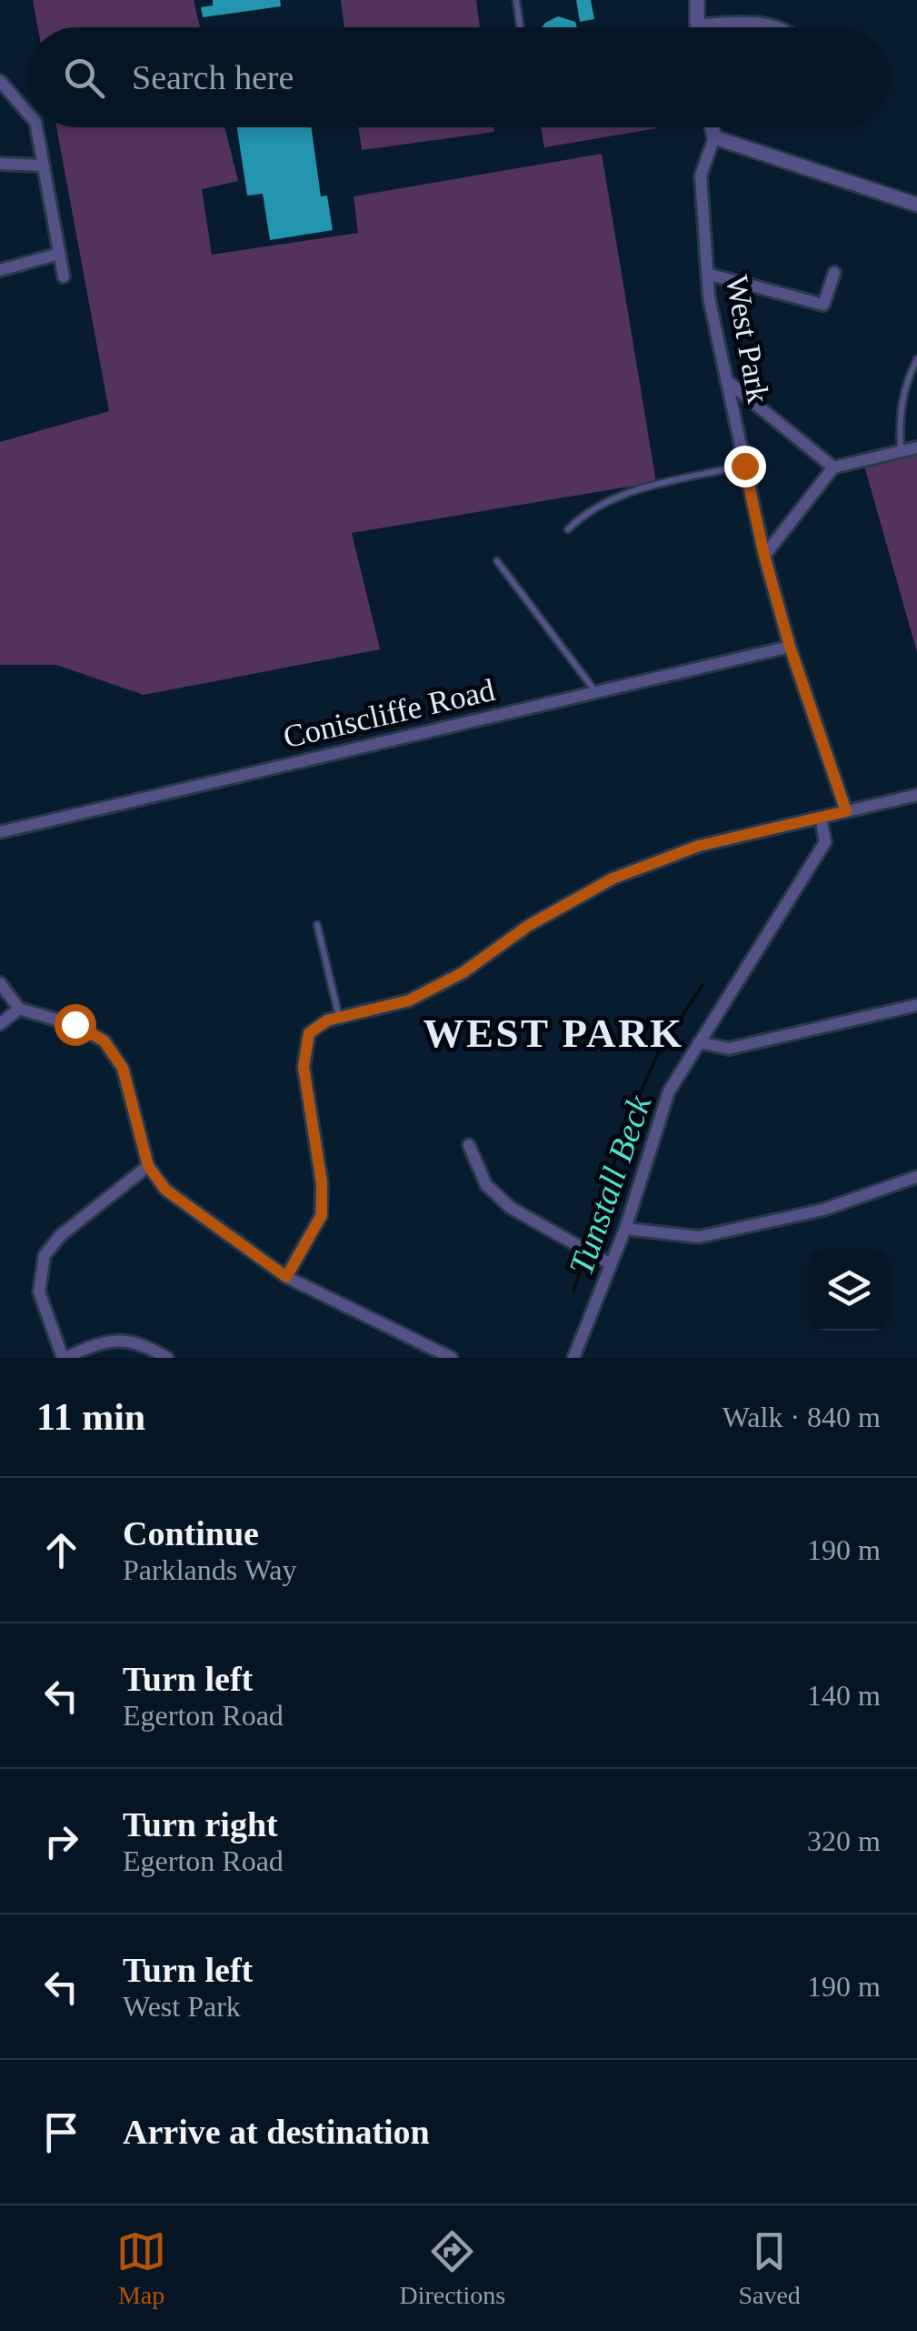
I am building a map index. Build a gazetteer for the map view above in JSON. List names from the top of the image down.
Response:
{
  "streets": {
    "street": ["West Park", "Coniscliffe Road"]
  },
  "crossings": [
    ["West Park", "Coniscliffe Road"]
  ],
  "districts": ["WEST PARK"],
  "water": ["Tunstall Beck"],
  "page": {
    "search": "Search here",
    "heading": ["11 min", "Walk · 840 m"],
    "list": [
      ["Continue", "Parklands Way", "190 m"],
      ["Turn left", "Egerton Road", "140 m"],
      ["Turn right", "Egerton Road", "320 m"],
      ["Turn left", "West Park", "190 m"],
      "Arrive at destination"
    ],
    "nav": ["Map", "Directions", "Saved"]
  }
}
